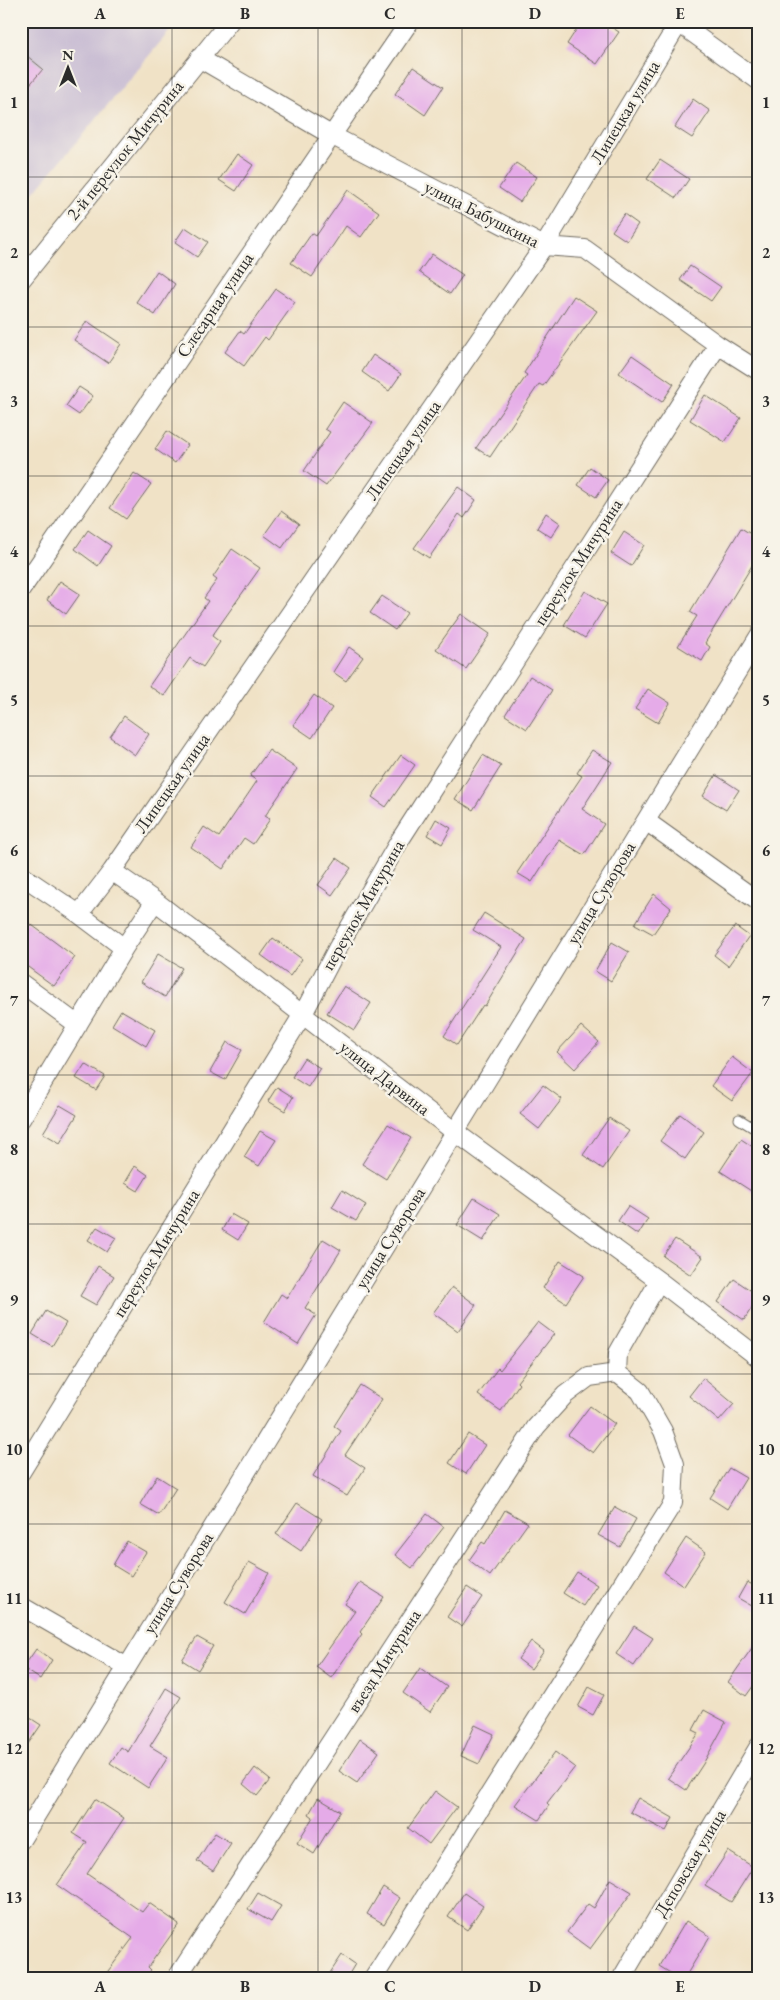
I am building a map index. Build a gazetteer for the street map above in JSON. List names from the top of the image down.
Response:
{
  "streets": {
    "street": [
      "Липецкая улица",
      "2-й переулок Мичурина",
      "улица Бабушкина",
      "Слесарная улица",
      "переулок Мичурина",
      "улица Суворова",
      "улица Дарвина",
      "въезд Мичурина",
      "Деповская улица"
    ]
  },
  "crossings": [
    ["Липецкая улица", "улица Бабушкина"],
    ["Липецкая улица", "улица Дарвина"],
    ["2-й переулок Мичурина", "улица Бабушкина"],
    ["улица Бабушкина", "Слесарная улица"],
    ["улица Бабушкина", "переулок Мичурина"],
    ["переулок Мичурина", "улица Дарвина"],
    ["улица Суворова", "улица Дарвина"]
  ],
  "north": "top",
  "grid": {
    "columns": [
      "A",
      "B",
      "C",
      "D",
      "E"
    ],
    "rows": [
      "1",
      "2",
      "3",
      "4",
      "5",
      "6",
      "7",
      "8",
      "9",
      "10",
      "11",
      "12",
      "13"
    ]
  }
}
